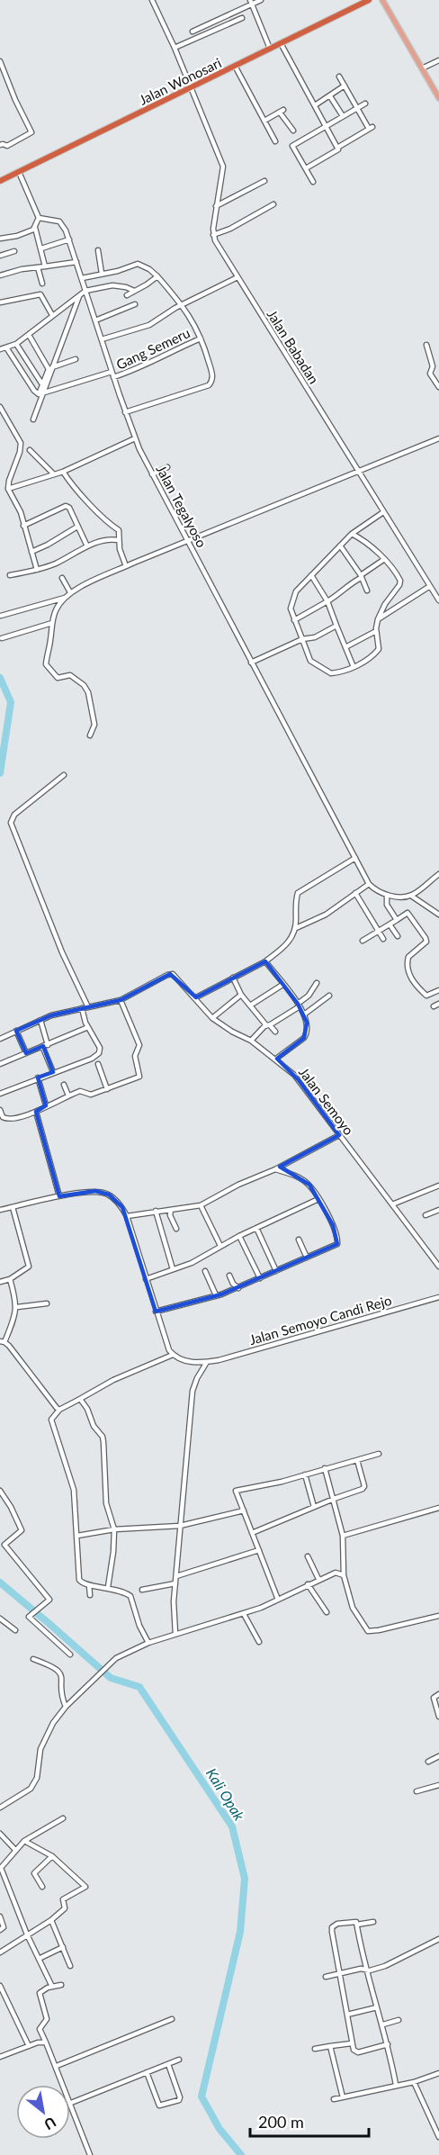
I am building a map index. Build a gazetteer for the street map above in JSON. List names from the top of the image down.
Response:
{
  "streets": {
    "highway": ["Jalan Wonosari"],
    "street": [
      "Jalan Babadan",
      "Gang Semeru",
      "Jalan Tegalyoso",
      "Jalan Semoyo",
      "Jalan Semoyo Candi Rejo"
    ]
  },
  "crossings": [
    ["Gang Semeru", "Jalan Tegalyoso"]
  ],
  "water": ["Kali Opak"],
  "scale_bar": "200 m",
  "north": "bottom right"
}
